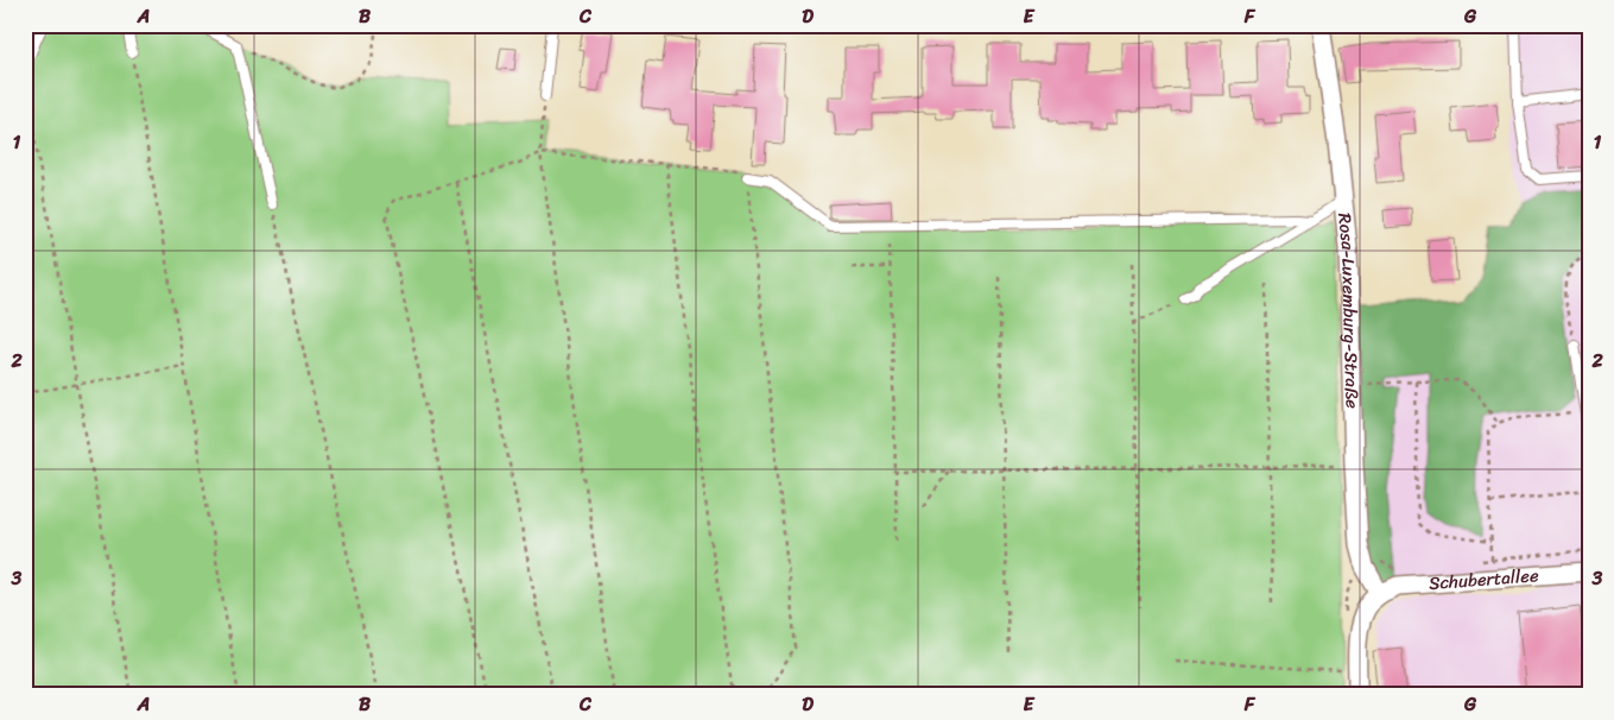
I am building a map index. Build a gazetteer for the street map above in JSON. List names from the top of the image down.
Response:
{
  "streets": {
    "street": ["Rosa-Luxemburg-Straße", "Schubertallee"]
  },
  "crossings": [
    ["Rosa-Luxemburg-Straße", "Schubertallee"]
  ],
  "grid": {
    "columns": [
      "A",
      "B",
      "C",
      "D",
      "E",
      "F",
      "G"
    ],
    "rows": ["1", "2", "3"]
  }
}
